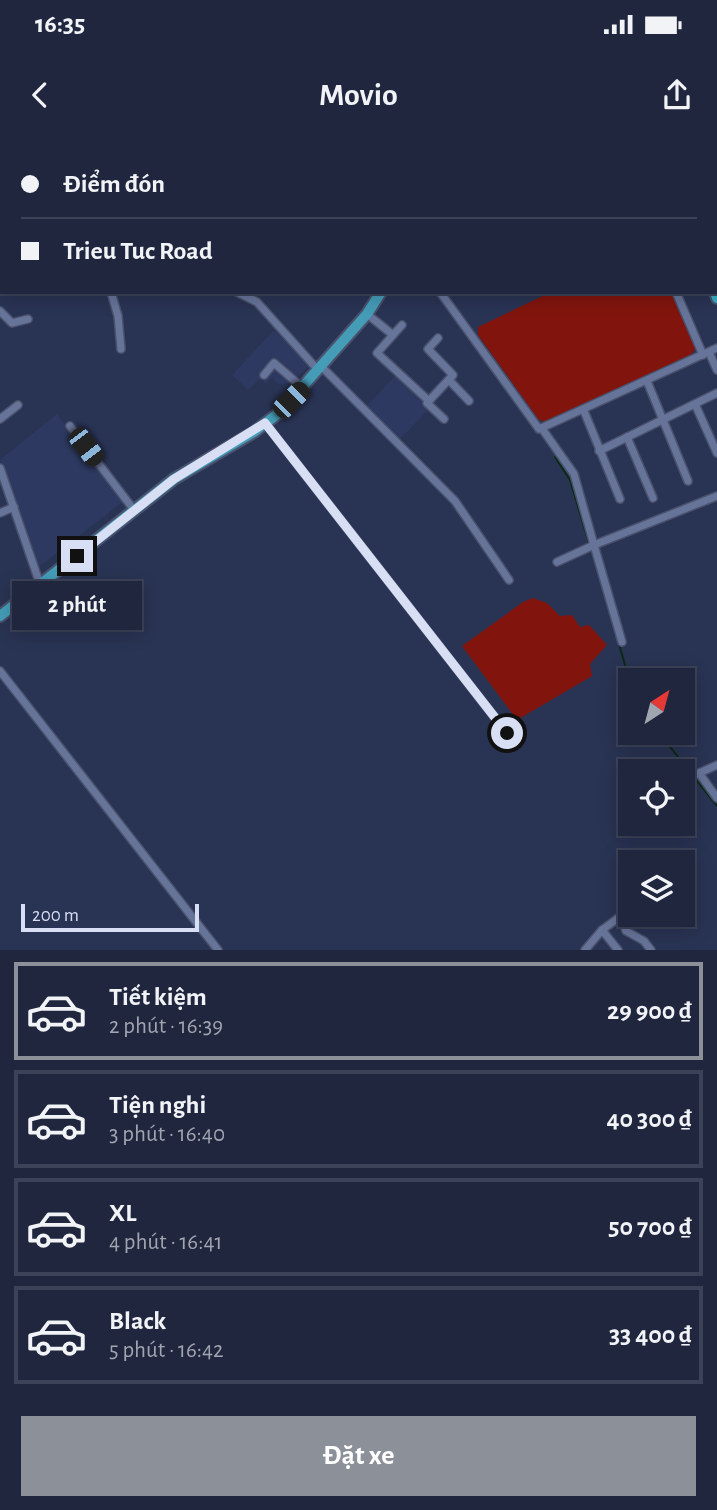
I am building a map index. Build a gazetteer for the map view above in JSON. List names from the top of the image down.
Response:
{
  "scale_bar": "200 m",
  "north": "top right",
  "page": {
    "status": "16:35",
    "header": "Movio",
    "banner": ["Điểm đón", "Trieu Tuc Road"],
    "bubble": "2 phút",
    "scale": "200 m",
    "list": [
      {
        "name": "Tiết kiệm",
        "note": "2 phút · 16:39",
        "value": "29 900 ₫"
      },
      {
        "name": "Tiện nghi",
        "note": "3 phút · 16:40",
        "value": "40 300 ₫"
      },
      {
        "name": "XL",
        "note": "4 phút · 16:41",
        "value": "50 700 ₫"
      },
      {
        "name": "Black",
        "note": "5 phút · 16:42",
        "value": "33 400 ₫"
      }
    ],
    "buttons": "Đặt xe"
  }
}
